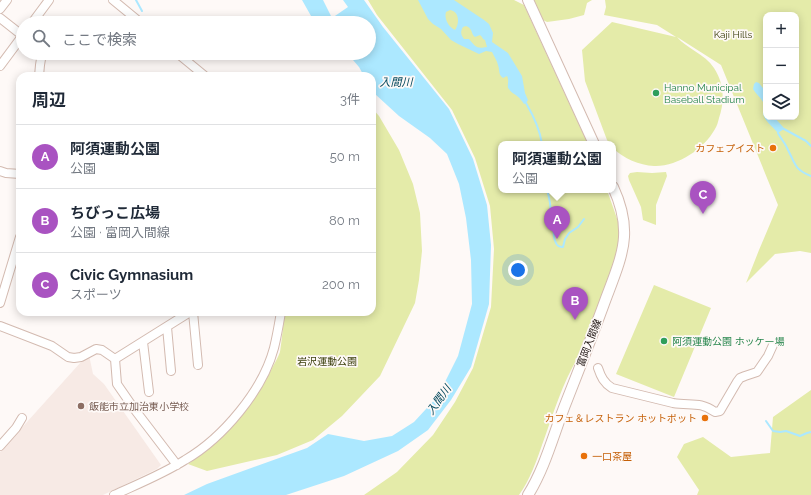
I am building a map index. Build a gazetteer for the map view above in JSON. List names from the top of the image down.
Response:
{
  "streets": {
    "main road": ["富岡入間線"]
  },
  "water": ["入間川"],
  "parks": ["Kaji Hills", "岩沢運動公園"],
  "places": [
    "Hanno Municipal Baseball Stadium",
    "カフェプイスト",
    "阿須運動公園 ホッケー場",
    "飯能市立加治東小学校",
    "カフェ＆レストラン ホットポット",
    "一口茶屋"
  ],
  "page": {
    "map_buttons": ["+", "−"],
    "search": "ここで検索",
    "heading": ["周辺", "3件"],
    "list": [
      {
        "mark": "A",
        "name": "阿須運動公園",
        "note": "公園",
        "value": "50 m"
      },
      {
        "mark": "B",
        "name": "ちびっこ広場",
        "note": "公園 · 富岡入間線",
        "value": "80 m"
      },
      {
        "mark": "C",
        "name": "Civic Gymnasium",
        "note": "スポーツ",
        "value": "200 m"
      }
    ],
    "popup": ["阿須運動公園", "公園"],
    "pins": ["C", "A", "B"]
  }
}
